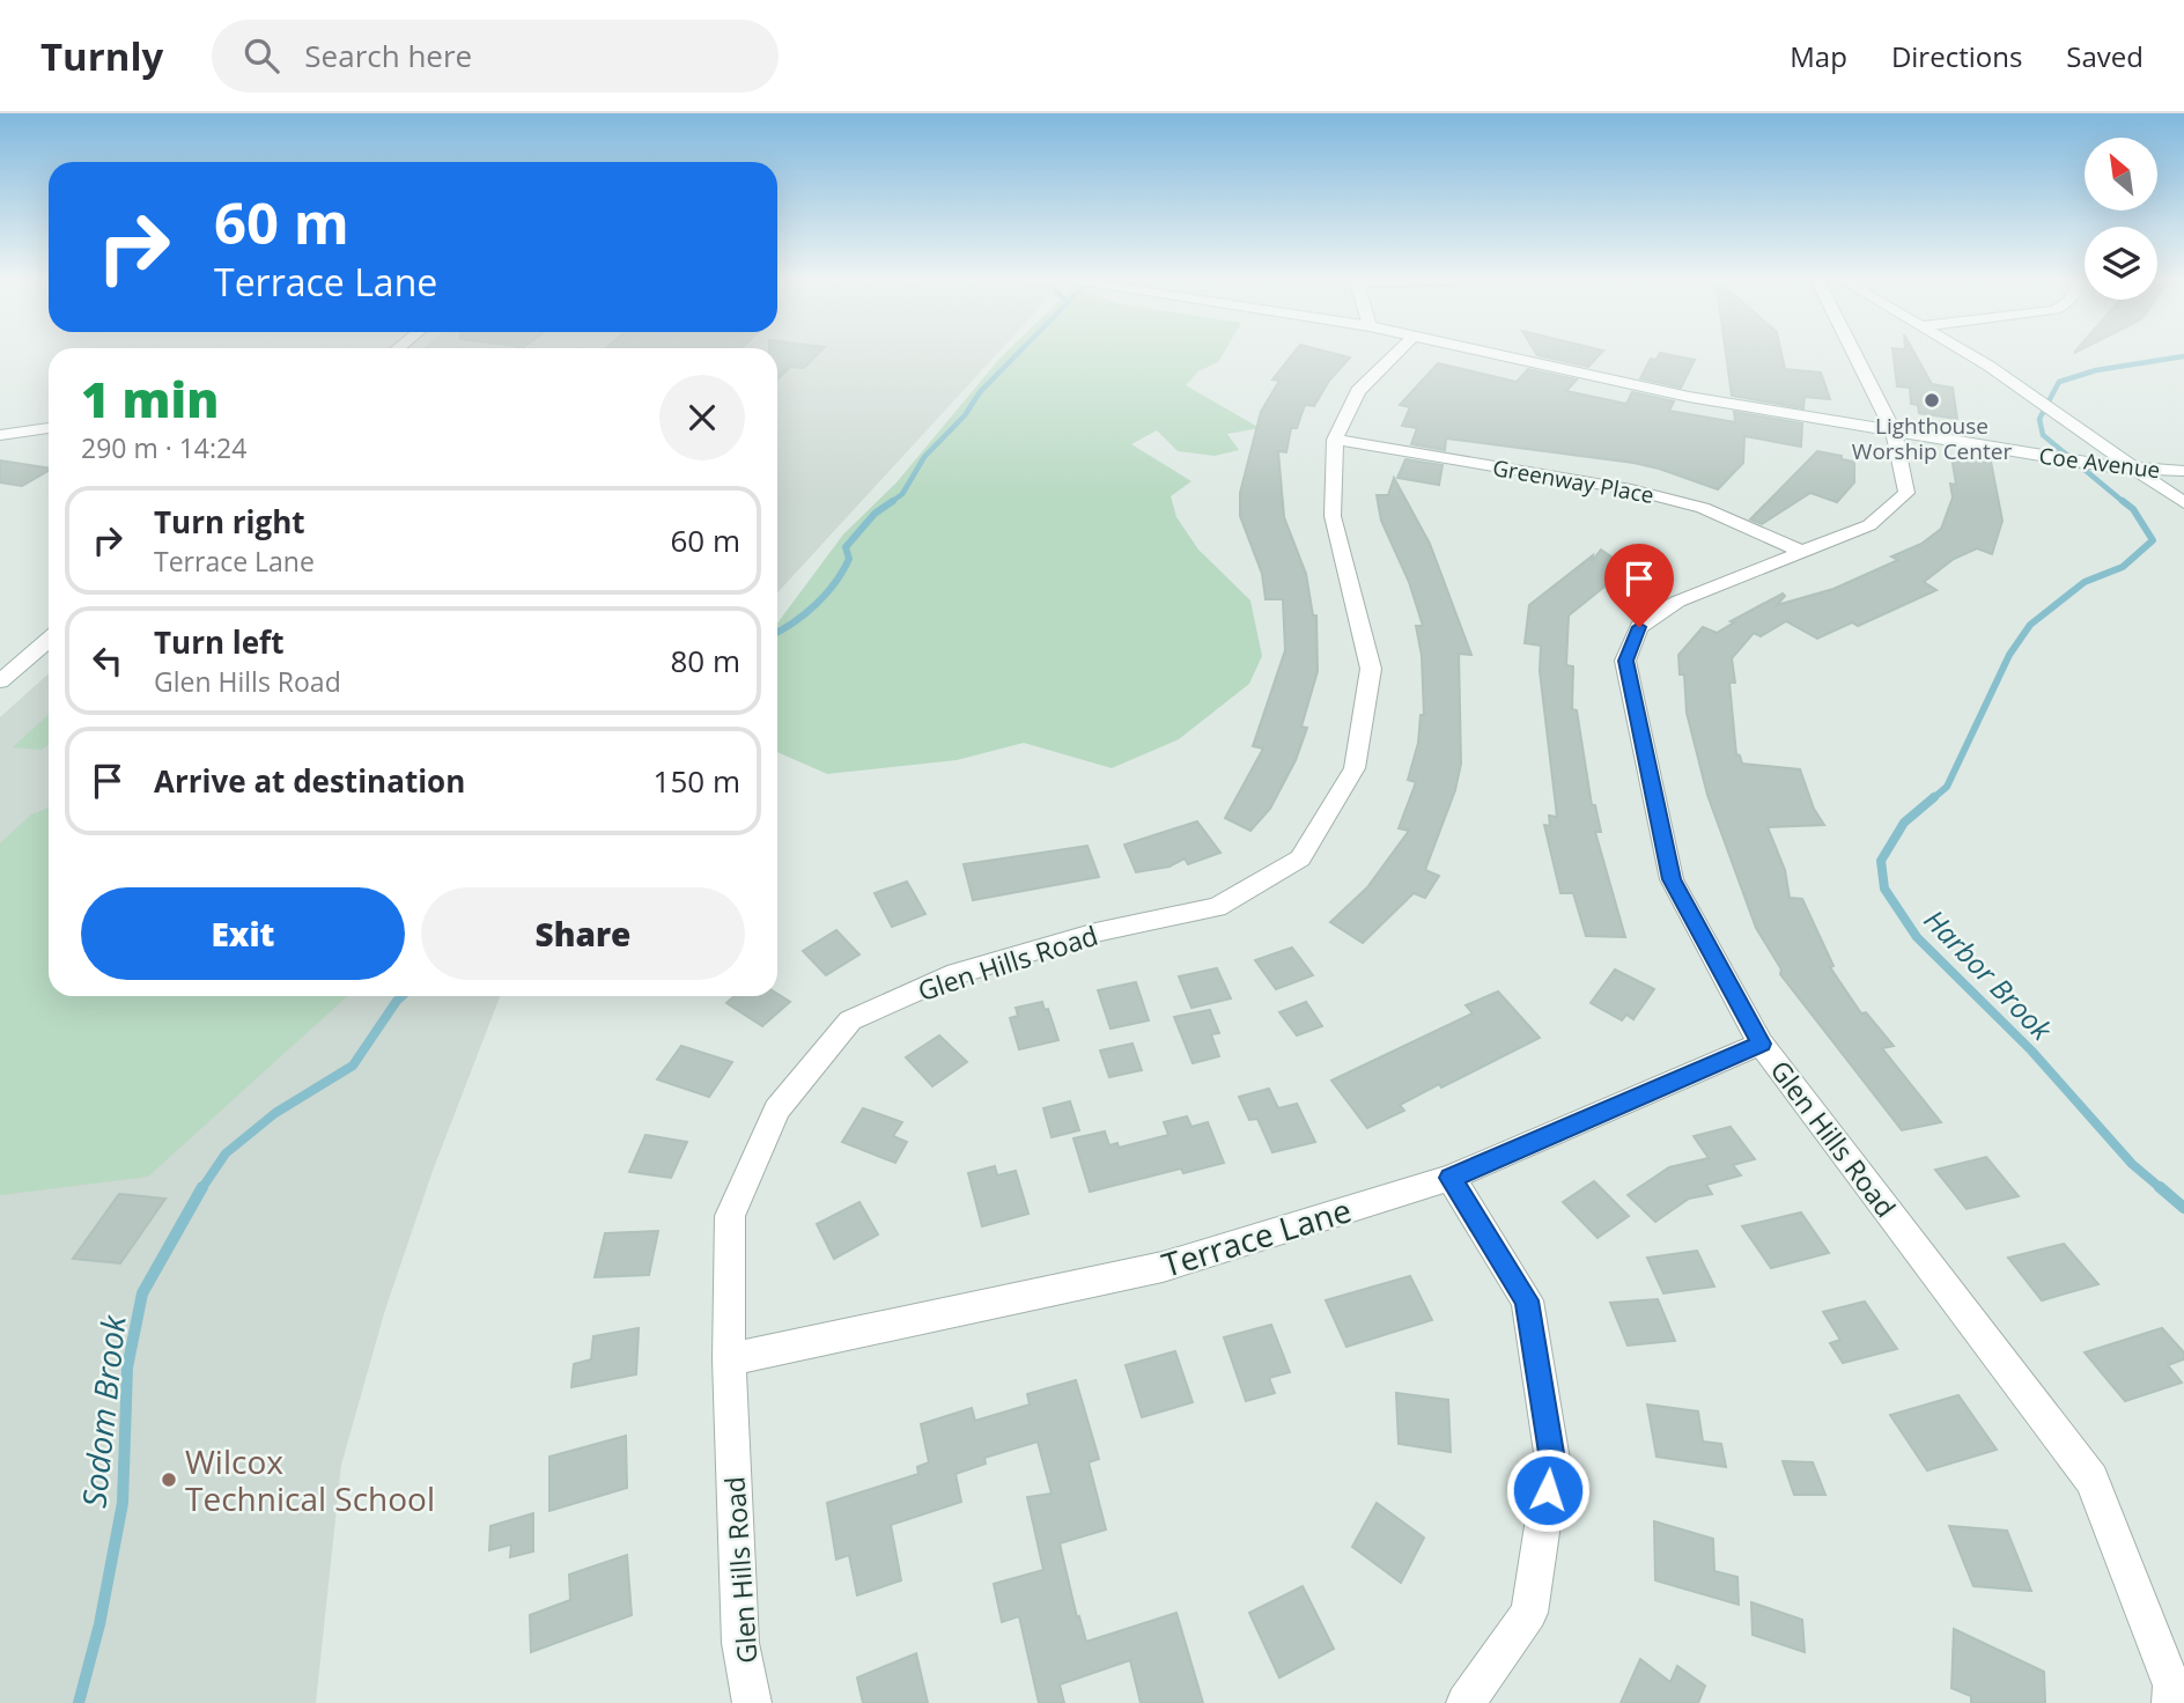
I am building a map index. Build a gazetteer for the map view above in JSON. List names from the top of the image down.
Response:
{
  "streets": {
    "street": [
      "Coe Avenue",
      "Greenway Place",
      "Glen Hills Road",
      "Terrace Lane"
    ]
  },
  "crossings": [
    ["Coe Avenue", "Glen Hills Road"],
    ["Greenway Place", "Glen Hills Road"],
    ["Glen Hills Road", "Terrace Lane"]
  ],
  "water": ["Harbor Brook", "Sodom Brook"],
  "places": ["Lighthouse Worship Center", "Wilcox Technical School"],
  "north": "top left",
  "page": {
    "header": "Turnly",
    "search": "Search here",
    "nav": ["Map", "Directions", "Saved"],
    "turn": ["60 m", "Terrace Lane"],
    "heading": ["1 min", "290 m · 14:24"],
    "list": [
      {
        "name": "Turn right",
        "note": "Terrace Lane",
        "value": "60 m"
      },
      {
        "name": "Turn left",
        "note": "Glen Hills Road",
        "value": "80 m"
      },
      {
        "name": "Arrive at destination",
        "value": "150 m"
      }
    ],
    "buttons": ["Exit", "Share"]
  }
}
